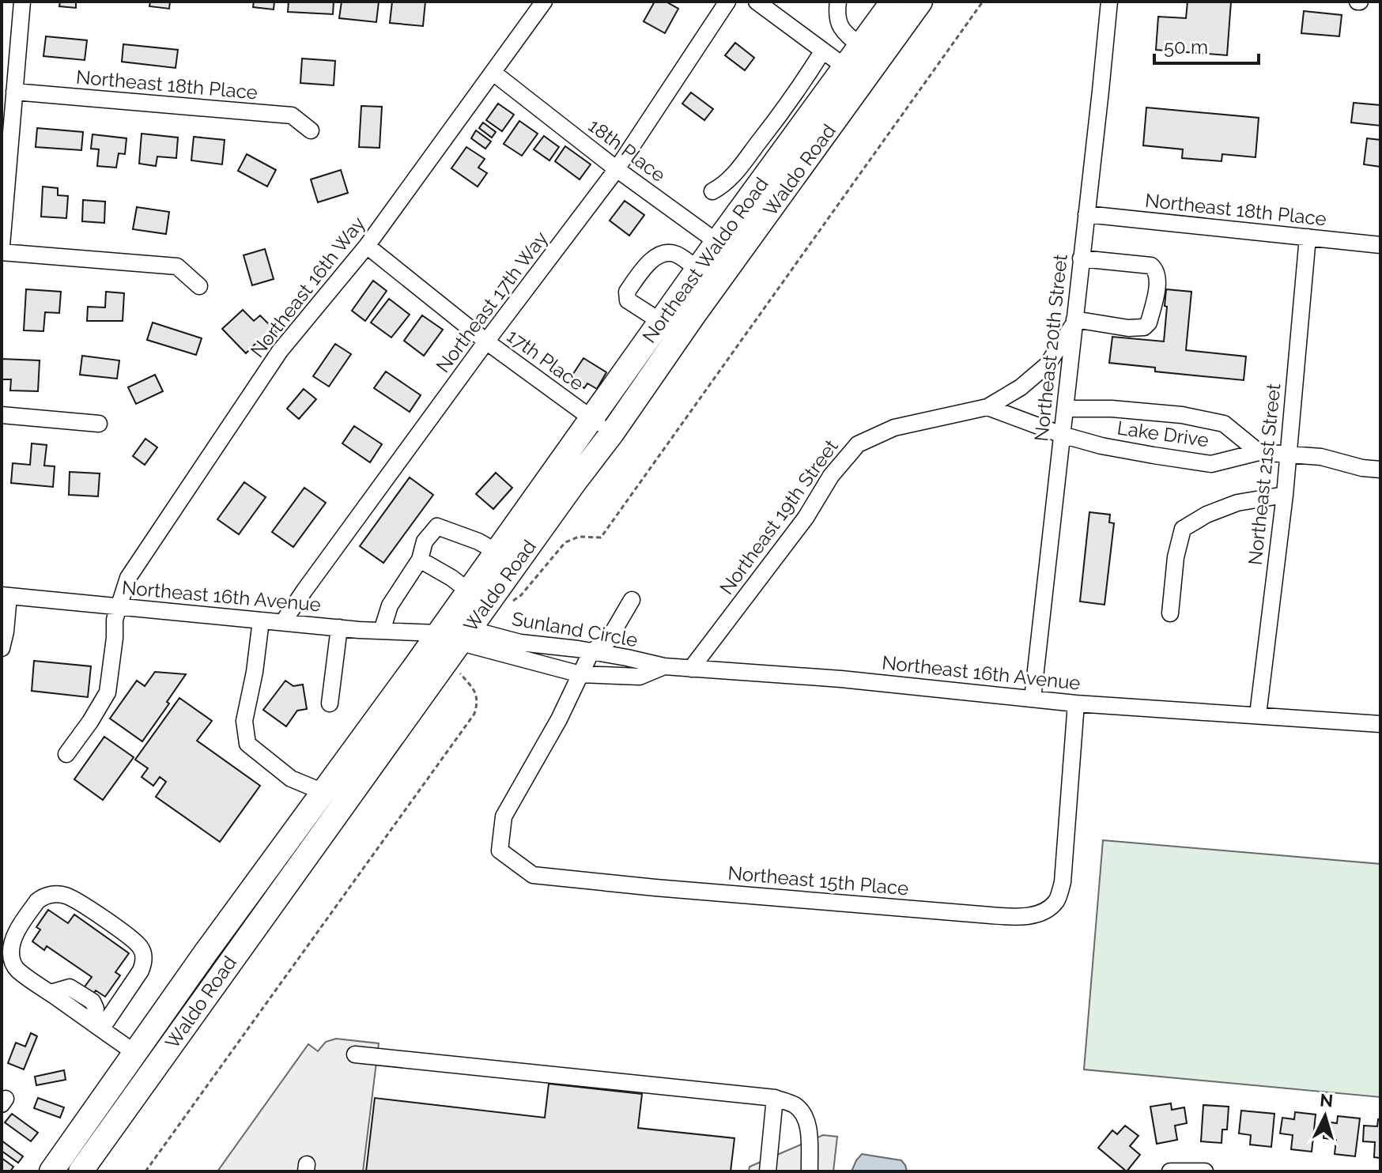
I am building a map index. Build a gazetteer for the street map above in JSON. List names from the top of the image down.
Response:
{
  "streets": {
    "highway": ["Waldo Road", "Northeast Waldo Road"],
    "street": [
      "Northeast 18th Place",
      "18th Place",
      "Northeast 16th Way",
      "Northeast 17th Way",
      "Northeast 20th Street",
      "17th Place",
      "Lake Drive",
      "Northeast 21st Street",
      "Northeast 19th Street",
      "Northeast 16th Avenue",
      "Sunland Circle",
      "Northeast 15th Place"
    ]
  },
  "crossings": [
    ["Northeast 18th Place", "Northeast 20th Street"],
    ["Northeast 18th Place", "Northeast 21st Street"],
    ["18th Place", "Waldo Road"],
    ["18th Place", "Northeast Waldo Road"],
    ["18th Place", "Northeast 16th Way"],
    ["18th Place", "Northeast 17th Way"],
    ["Waldo Road", "Northeast Waldo Road"],
    ["Waldo Road", "17th Place"],
    ["Waldo Road", "Northeast 16th Avenue"],
    ["Waldo Road", "Sunland Circle"],
    ["Northeast Waldo Road", "17th Place"],
    ["Northeast 16th Way", "17th Place"],
    ["Northeast 16th Way", "Northeast 16th Avenue"],
    ["Northeast 17th Way", "17th Place"],
    ["Northeast 17th Way", "Northeast 16th Avenue"],
    ["Northeast 20th Street", "Lake Drive"],
    ["Northeast 20th Street", "Northeast 19th Street"],
    ["Northeast 20th Street", "Northeast 16th Avenue"],
    ["Lake Drive", "Northeast 21st Street"],
    ["Lake Drive", "Northeast 19th Street"],
    ["Northeast 21st Street", "Northeast 16th Avenue"],
    ["Northeast 19th Street", "Northeast 16th Avenue"],
    ["Northeast 16th Avenue", "Sunland Circle"],
    ["Northeast 16th Avenue", "Northeast 15th Place"],
    ["Sunland Circle", "Northeast 15th Place"]
  ],
  "scale_bar": "50 m",
  "north": "top"
}
